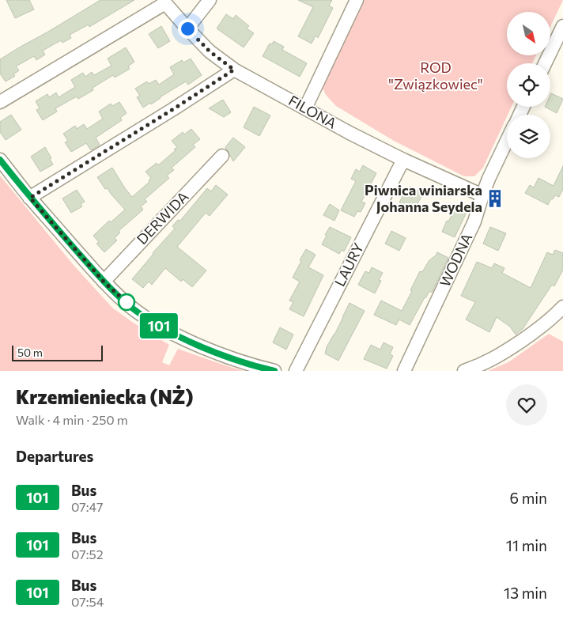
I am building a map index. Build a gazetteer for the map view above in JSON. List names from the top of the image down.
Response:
{
  "streets": {
    "street": [
      "FILONA",
      "DERWIDA",
      "WODNA",
      "LAURY"
    ]
  },
  "crossings": [
    ["FILONA", "WODNA"],
    ["FILONA", "LAURY"]
  ],
  "parks": ["ROD \"Związkowiec\""],
  "places": {
    "building": ["Piwnica winiarska Johanna Seydela"]
  },
  "lines": ["bus line 101"],
  "scale_bar": "50 m",
  "north": "bottom right",
  "page": {
    "on_map": "101",
    "scale": "50 m",
    "heading": [
      ["Krzemieniecka (NŻ)", "Walk · 4 min · 250 m"],
      "Departures"
    ],
    "list": [
      {
        "mark": "101",
        "name": "Bus",
        "note": "07:47",
        "value": "6 min"
      },
      {
        "mark": "101",
        "name": "Bus",
        "note": "07:52",
        "value": "11 min"
      },
      {
        "mark": "101",
        "name": "Bus",
        "note": "07:54",
        "value": "13 min"
      }
    ]
  }
}
